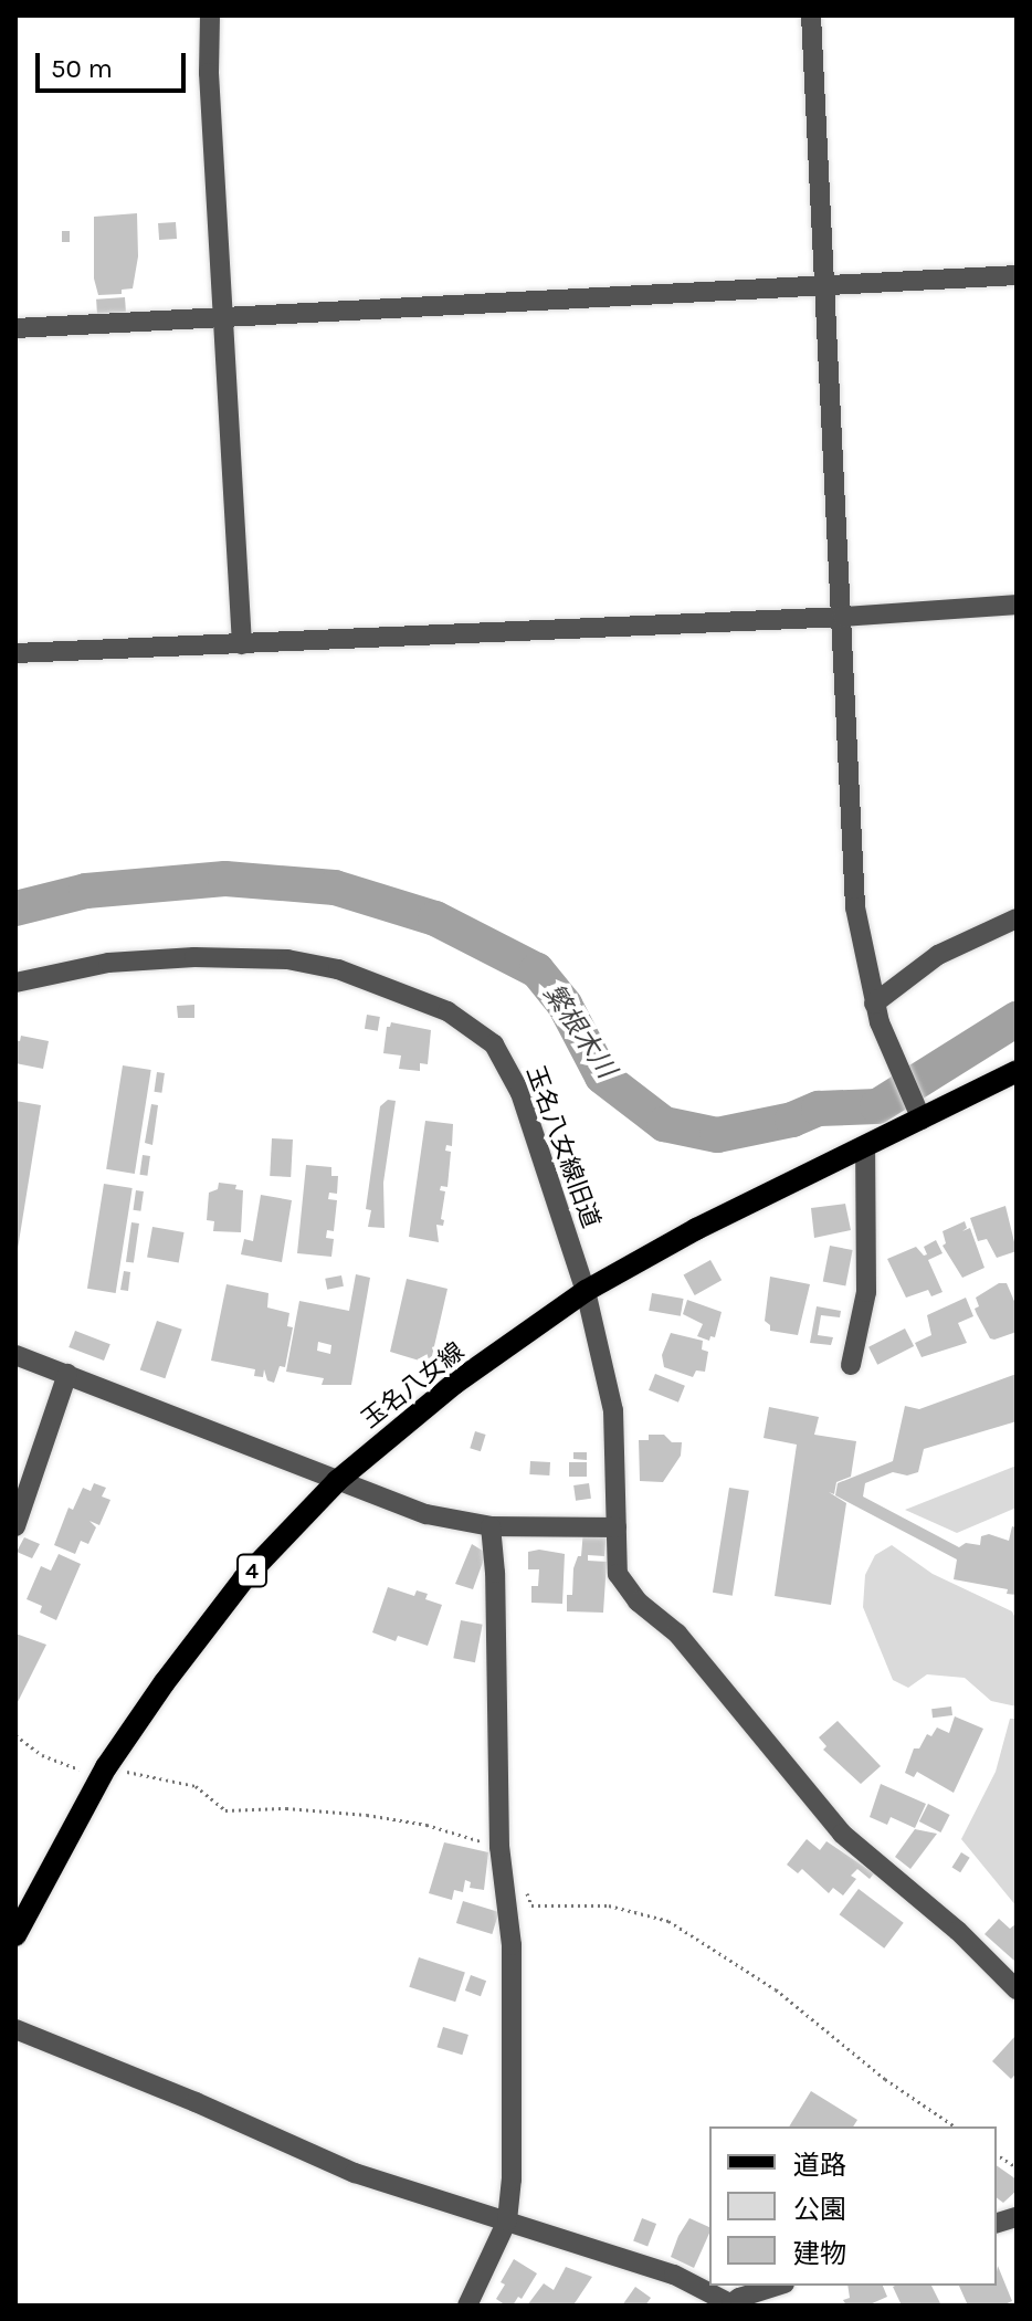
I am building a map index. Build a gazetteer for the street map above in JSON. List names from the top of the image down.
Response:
{
  "streets": {
    "main road": ["玉名八女線", "4"],
    "street": ["玉名八女線旧道"]
  },
  "crossings": [
    ["玉名八女線旧道", "玉名八女線"]
  ],
  "water": ["繁根木川"],
  "legend": ["道路", "公園", "建物"],
  "scale_bar": "50 m"
}
